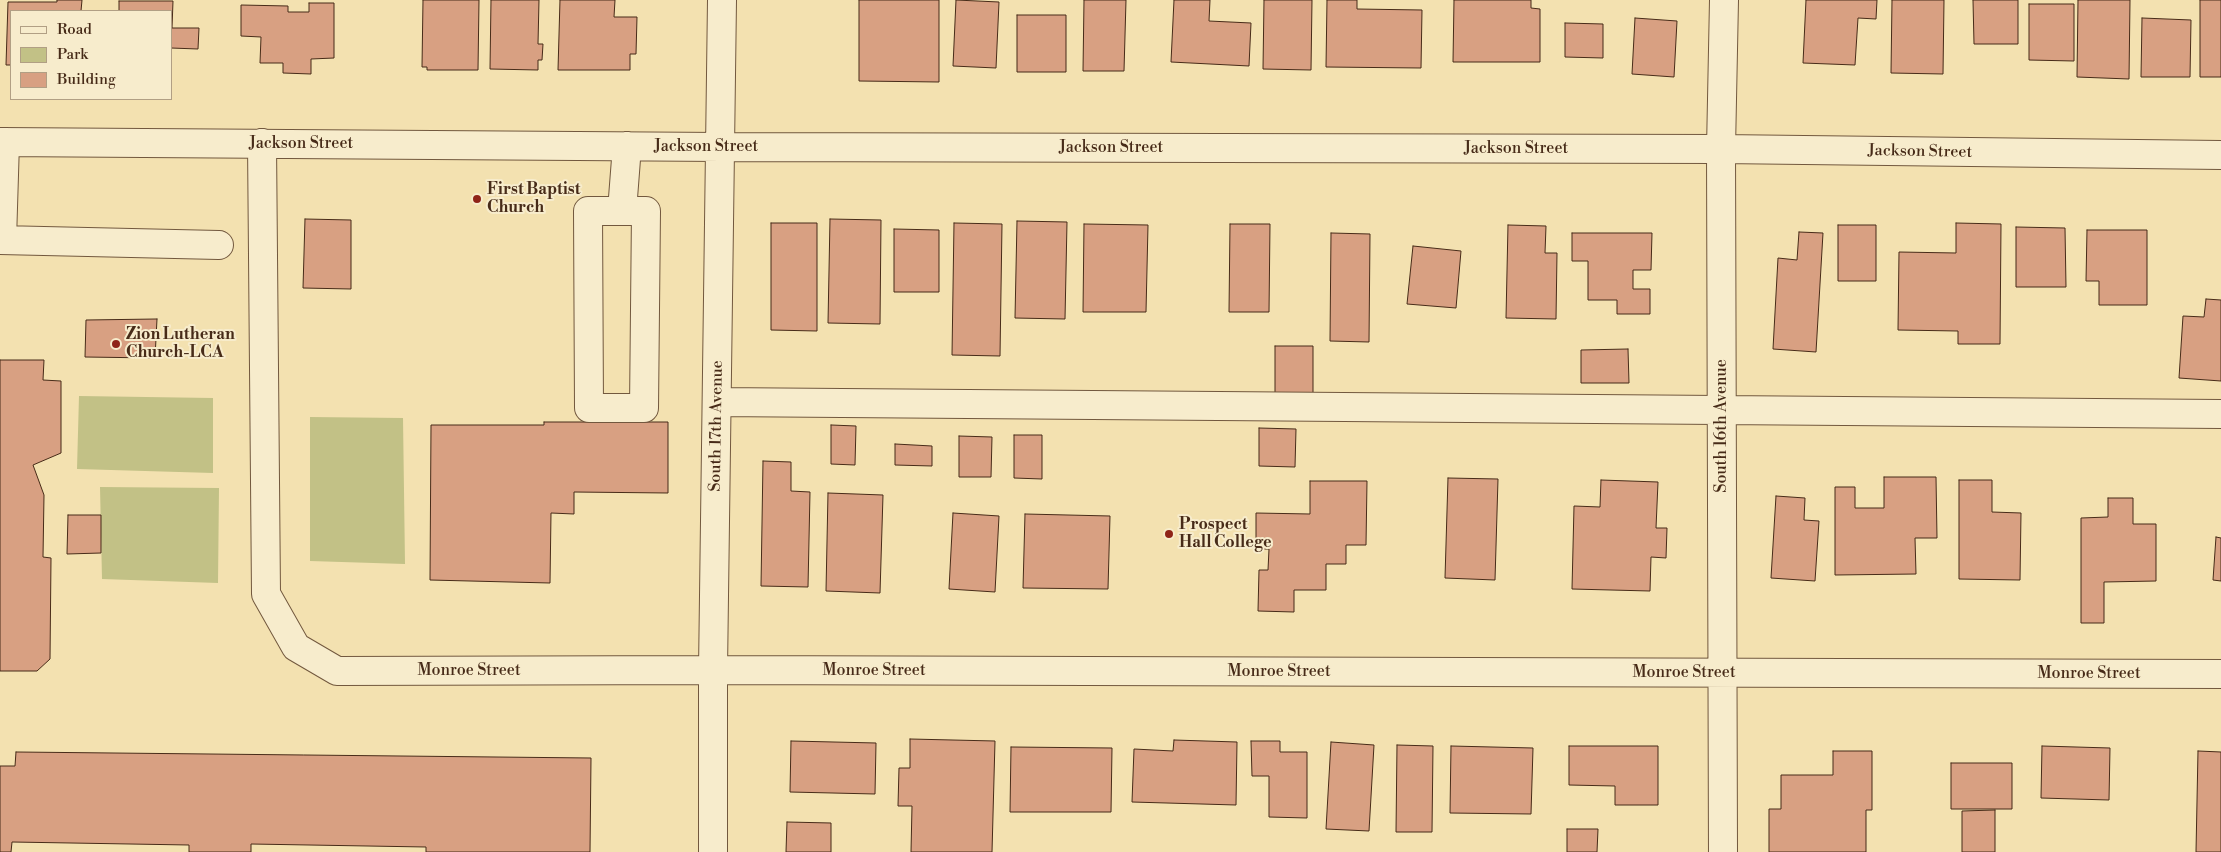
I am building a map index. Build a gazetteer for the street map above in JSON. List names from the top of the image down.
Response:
{
  "streets": {
    "street": [
      "Jackson Street",
      "South 17th Avenue",
      "South 16th Avenue",
      "Monroe Street"
    ]
  },
  "crossings": [
    ["Jackson Street", "South 17th Avenue"],
    ["Jackson Street", "South 16th Avenue"],
    ["Jackson Street", "Monroe Street"],
    ["South 17th Avenue", "Monroe Street"],
    ["South 16th Avenue", "Monroe Street"]
  ],
  "places": ["First Baptist Church", "Zion Lutheran Church-LCA", "Prospect Hall College"],
  "legend": ["Road", "Park", "Building"]
}
